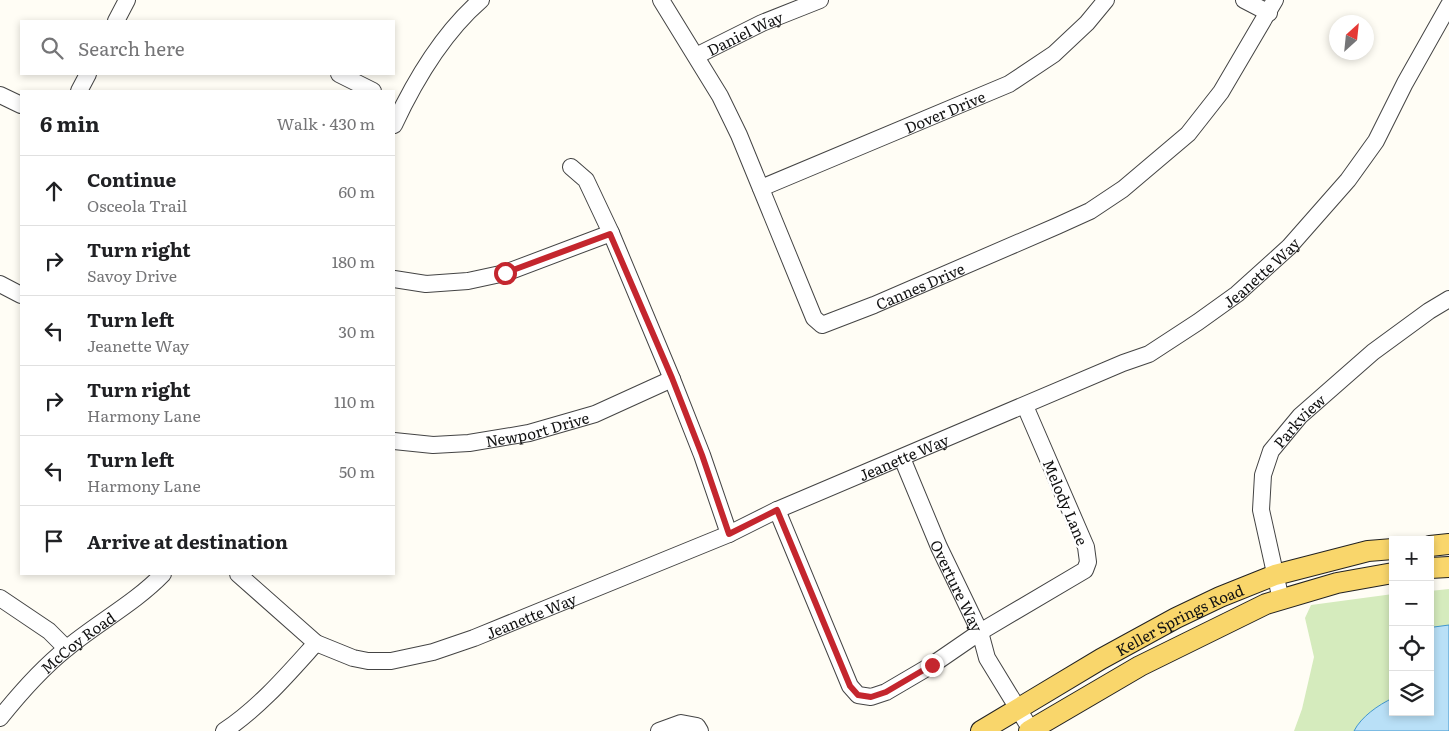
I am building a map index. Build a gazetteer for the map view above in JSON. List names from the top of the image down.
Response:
{
  "streets": {
    "main road": ["Keller Springs Road"],
    "street": [
      "Daniel Way",
      "Dover Drive",
      "Jeanette Way",
      "Cannes Drive",
      "Parkview",
      "Newport Drive",
      "Melody Lane",
      "Overture Way",
      "McCoy Road"
    ]
  },
  "crossings": [
    ["Daniel Way", "Cannes Drive"],
    ["Dover Drive", "Cannes Drive"],
    ["Jeanette Way", "Melody Lane"],
    ["Jeanette Way", "Overture Way"],
    ["Parkview", "Keller Springs Road"],
    ["Melody Lane", "Overture Way"],
    ["Overture Way", "Keller Springs Road"]
  ],
  "north": "top right",
  "page": {
    "search": "Search here",
    "heading": ["6 min", "Walk · 430 m"],
    "list": [
      ["Continue", "Osceola Trail", "60 m"],
      ["Turn right", "Savoy Drive", "180 m"],
      ["Turn left", "Jeanette Way", "30 m"],
      ["Turn right", "Harmony Lane", "110 m"],
      ["Turn left", "Harmony Lane", "50 m"],
      "Arrive at destination"
    ],
    "map_buttons": ["+", "−"]
  }
}
